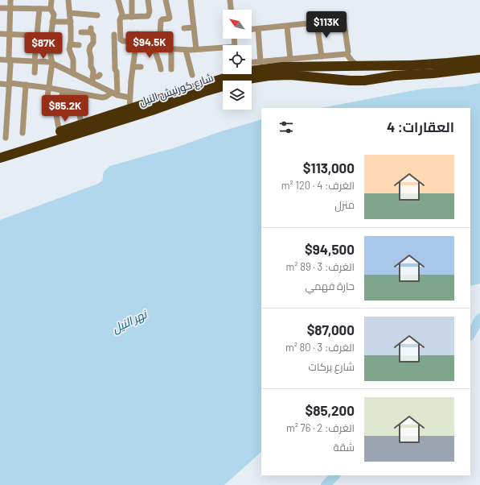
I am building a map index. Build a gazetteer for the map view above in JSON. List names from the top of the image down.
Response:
{
  "streets": {
    "highway": ["شارع كورنيش النيل"]
  },
  "water": ["نهر النيل"],
  "north": "top left",
  "page": {
    "price": [
      "$113K",
      "$94.5K",
      "$87K",
      "$85.2K"
    ],
    "heading": "العقارات: 4",
    "list": [
      {
        "name": "$113,000",
        "note": "الغرف: 4 · 120 m² · منزل"
      },
      {
        "name": "$94,500",
        "note": "الغرف: 3 · 89 m² · حارة فهمي"
      },
      {
        "name": "$87,000",
        "note": "الغرف: 3 · 80 m² · شارع بركات"
      },
      {
        "name": "$85,200",
        "note": "الغرف: 2 · 76 m² · شقة"
      }
    ]
  }
}
